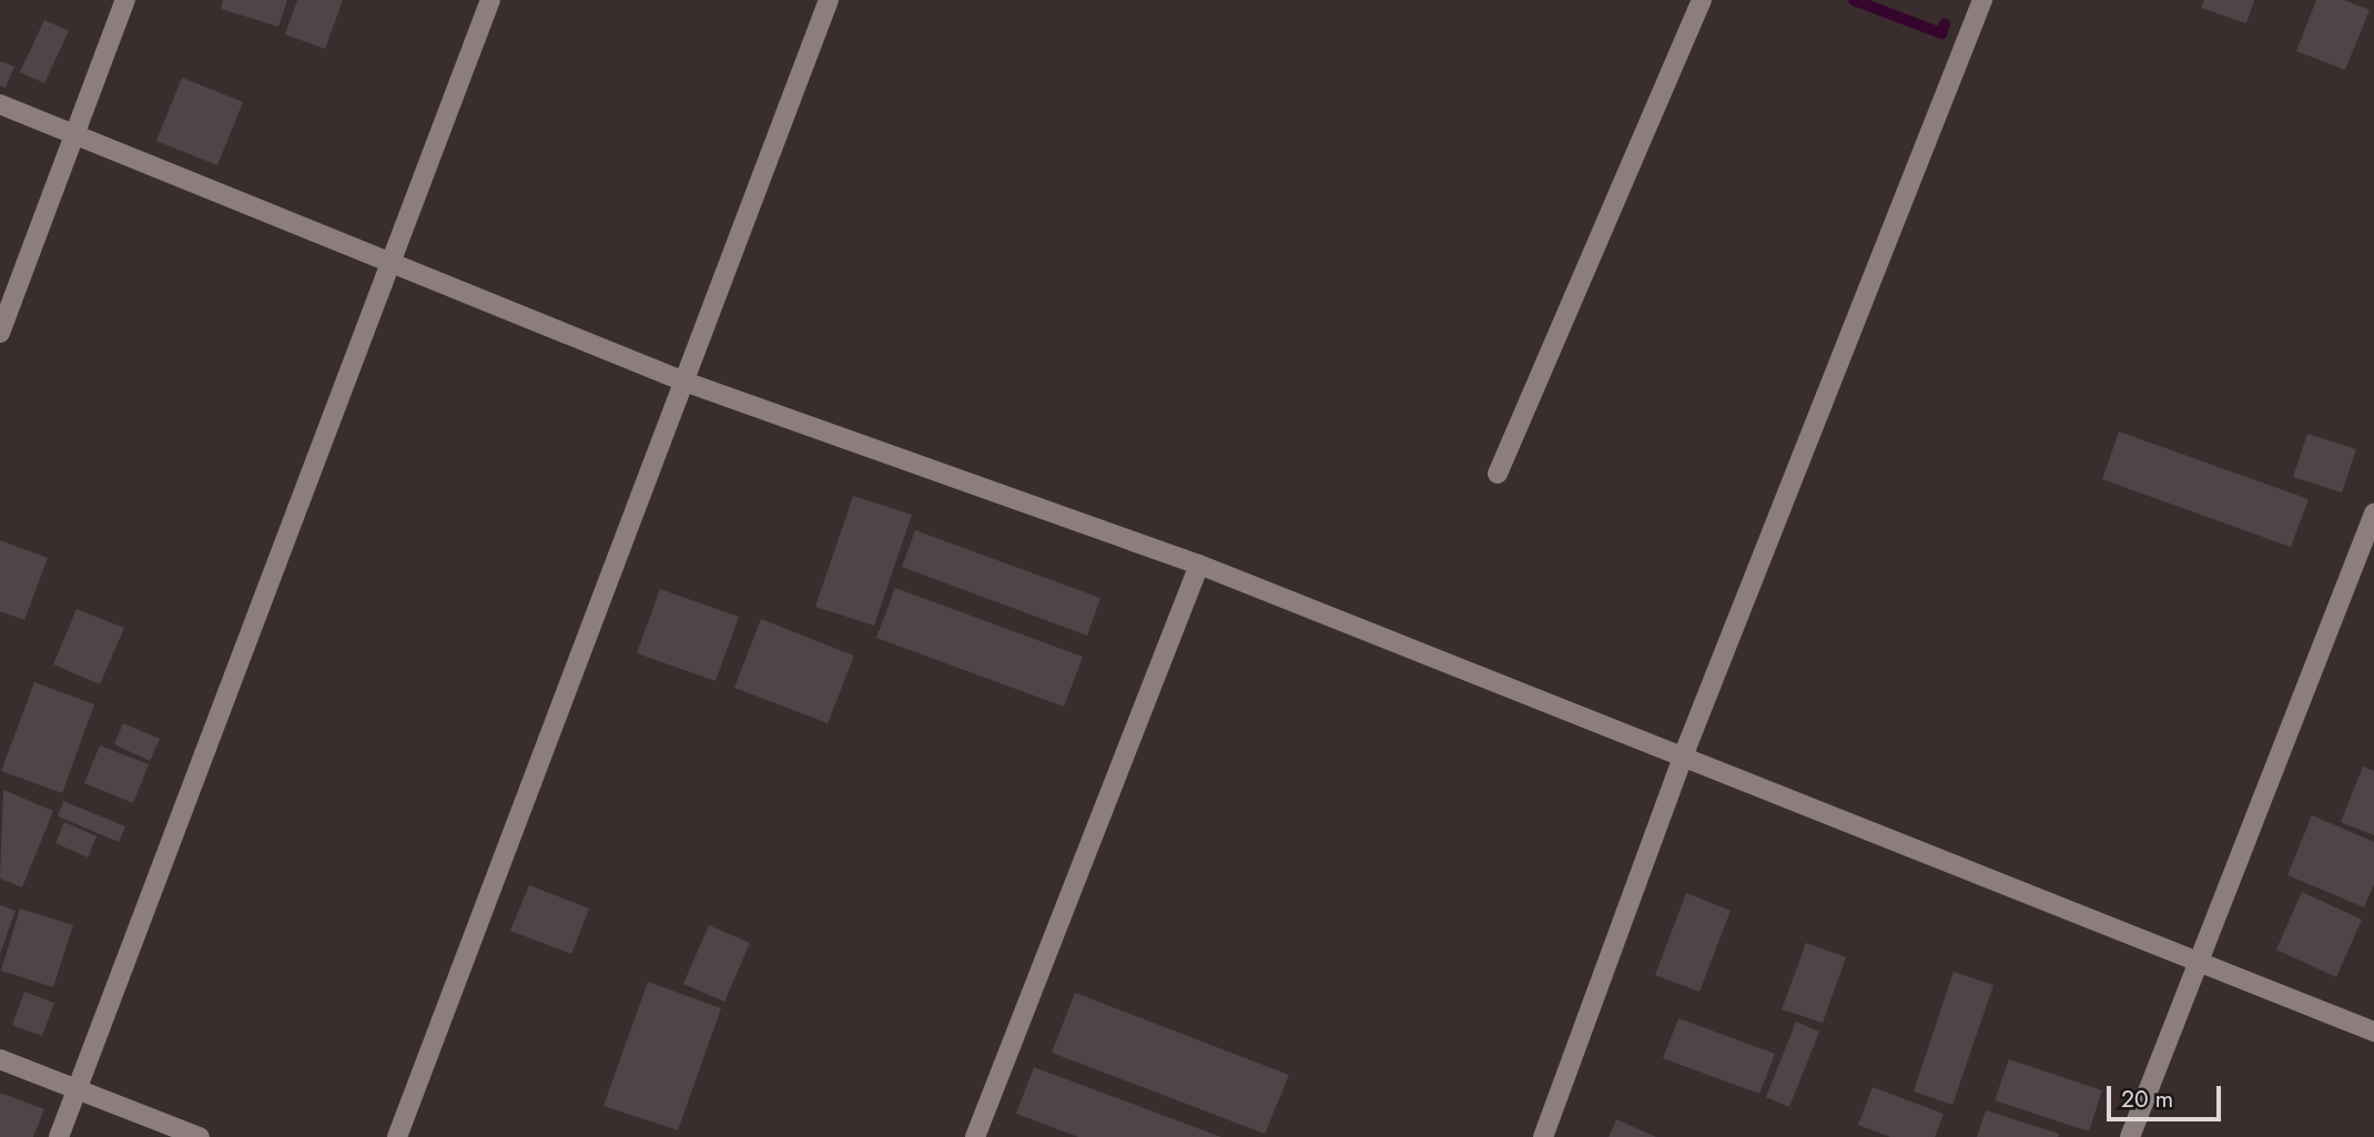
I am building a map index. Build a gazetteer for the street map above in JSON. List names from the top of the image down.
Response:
{
  "scale_bar": "20 m"
}
